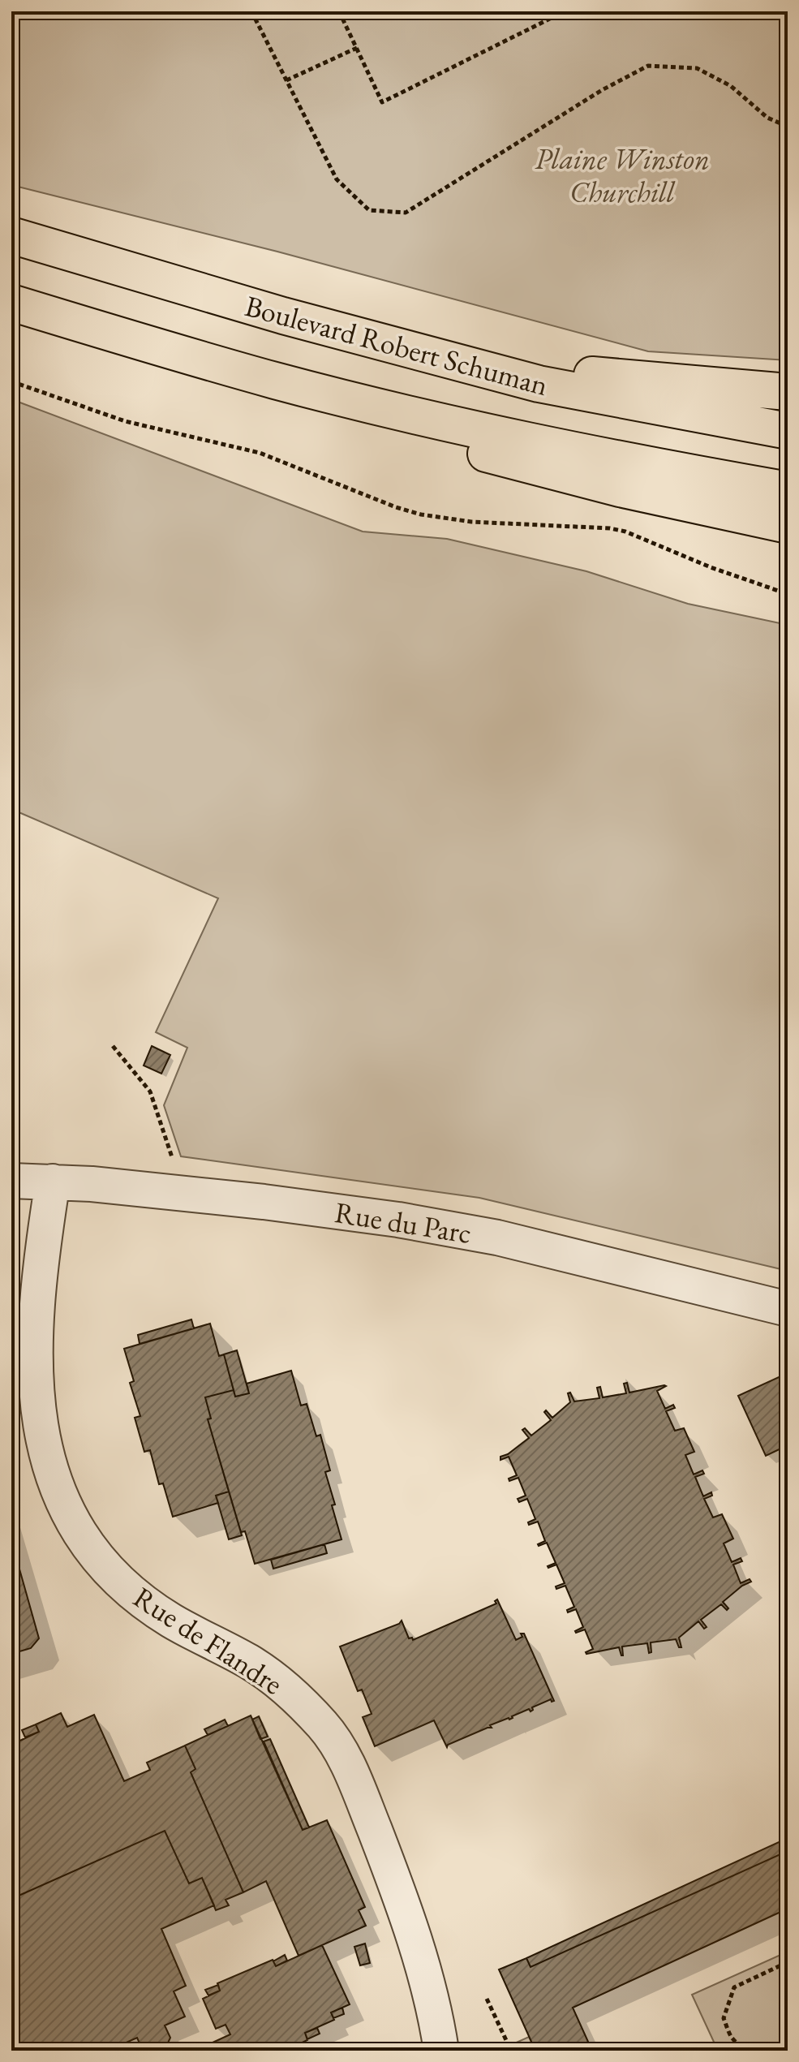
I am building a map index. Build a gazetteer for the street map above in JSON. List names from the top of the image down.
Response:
{
  "streets": {
    "highway": ["Boulevard Robert Schuman"],
    "street": ["Rue du Parc", "Rue de Flandre"]
  },
  "crossings": [
    ["Rue du Parc", "Rue de Flandre"]
  ],
  "parks": ["Plaine Winston Churchill"]
}
